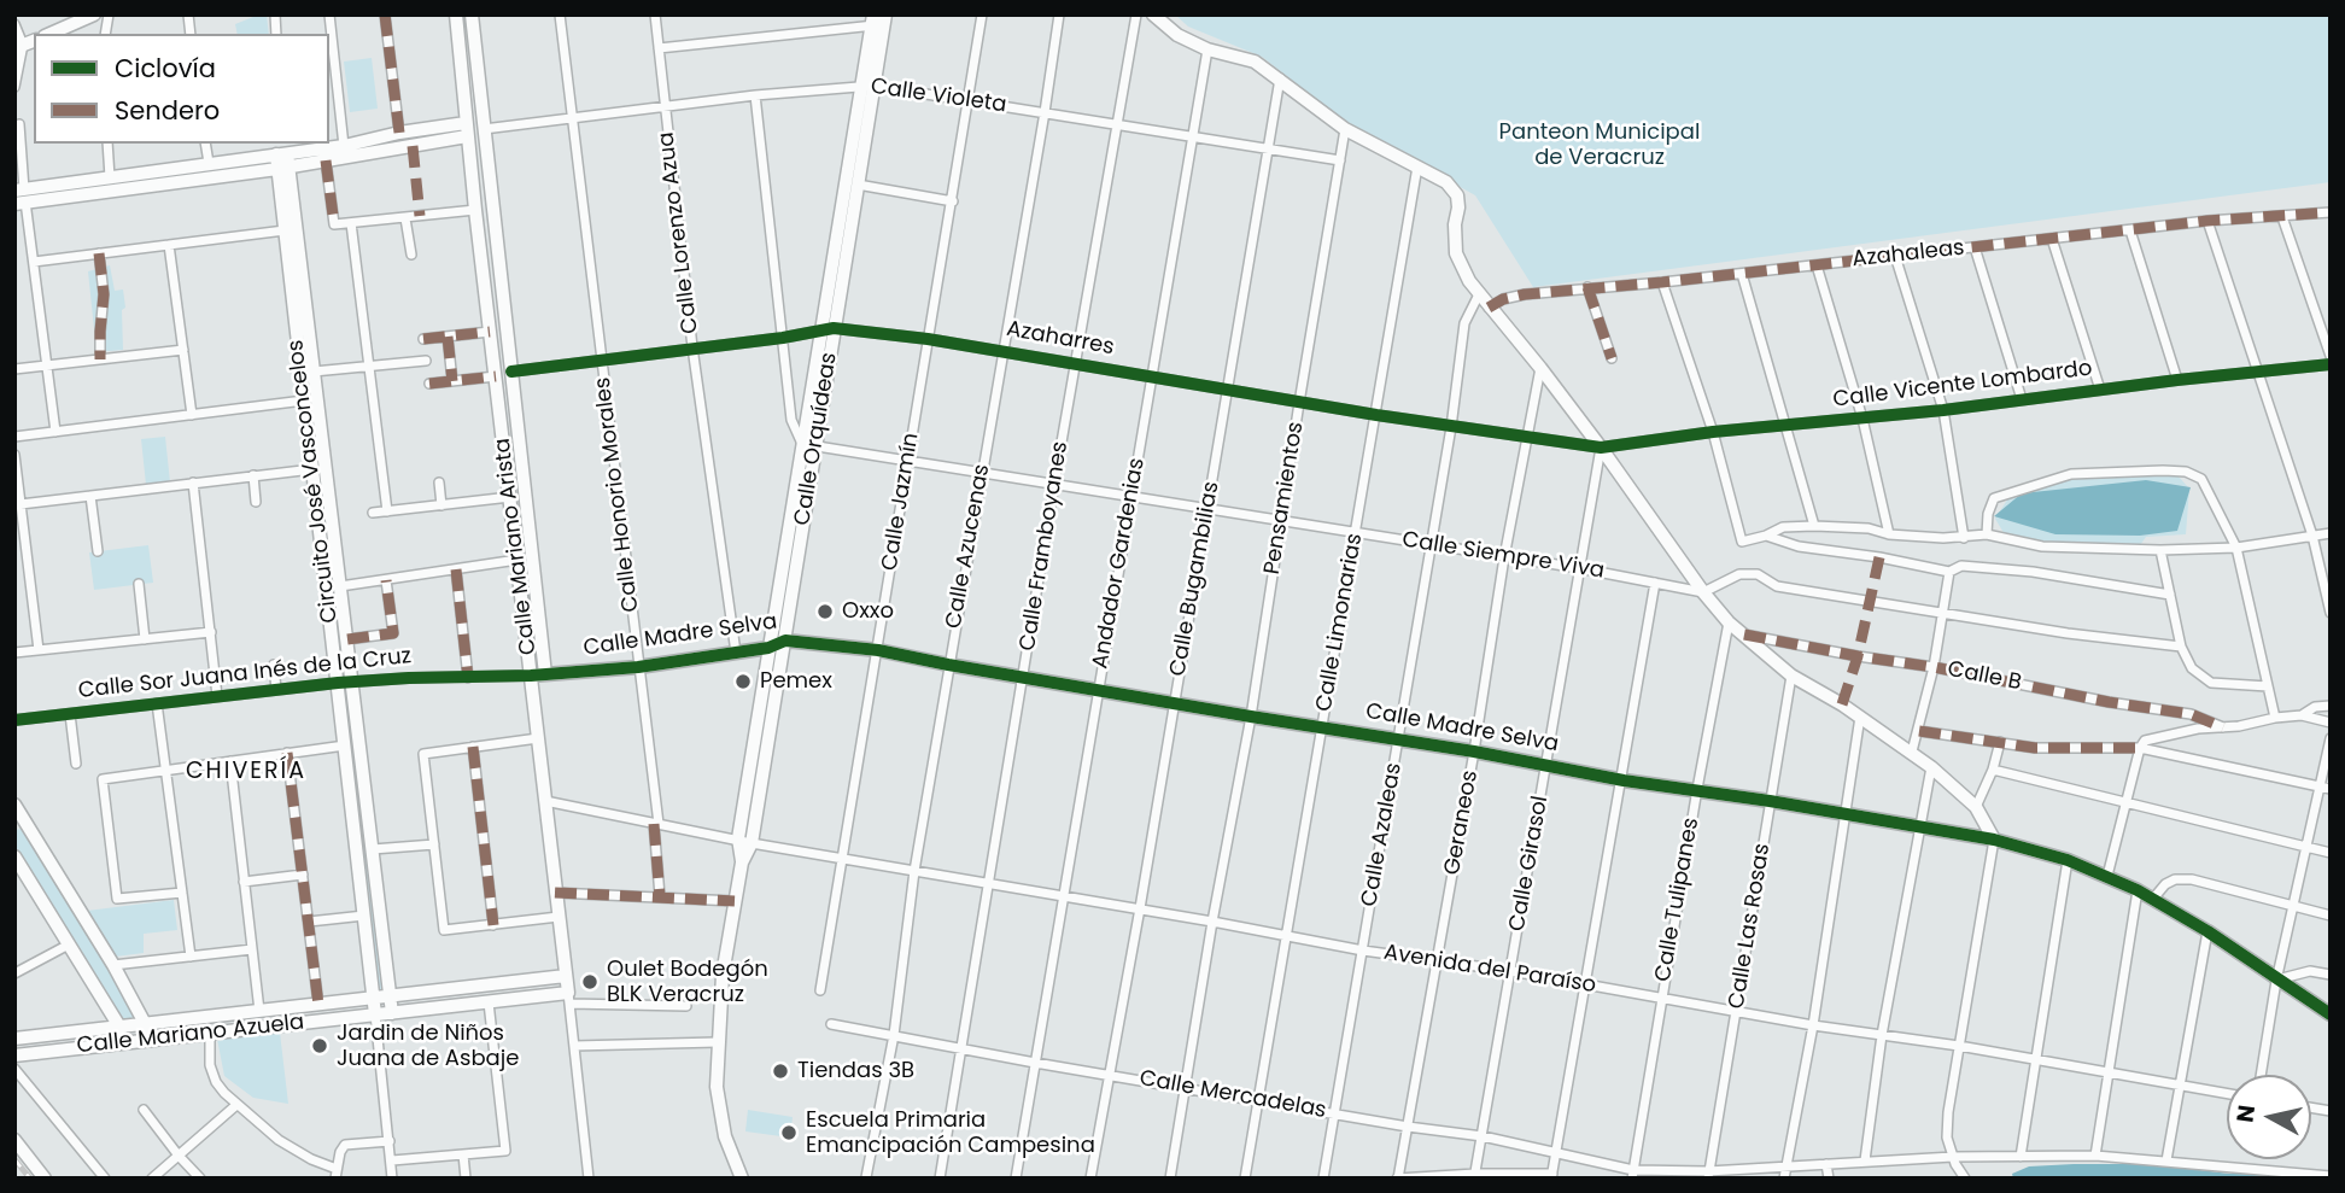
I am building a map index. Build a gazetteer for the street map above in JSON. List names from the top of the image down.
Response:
{
  "streets": {
    "street": [
      "Calle Violeta",
      "Calle Lorenzo Azua",
      "Azahaleas",
      "Azaharres",
      "Calle Vicente Lombardo",
      "Calle Orquídeas",
      "Circuito José Vasconcelos",
      "Calle Honorio Morales",
      "Pensamientos",
      "Calle Jazmín",
      "Calle Mariano Arista",
      "Calle Azucenas",
      "Calle Framboyanes",
      "Calle Siempre Viva",
      "Andador Gardenias",
      "Calle Bugambilias",
      "Calle Limonarias",
      "Calle Madre Selva",
      "Calle Sor Juana Inés de la Cruz",
      "Calle B",
      "Geraneos",
      "Calle Azaleas",
      "Calle Girasol",
      "Calle Tulipanes",
      "Calle Las Rosas",
      "Avenida del Paraíso",
      "Calle Mariano Azuela",
      "Calle Mercadelas"
    ]
  },
  "crossings": [
    ["Calle Violeta", "Calle Lorenzo Azua"],
    ["Calle Violeta", "Calle Orquídeas"],
    ["Calle Violeta", "Calle Honorio Morales"],
    ["Calle Violeta", "Pensamientos"],
    ["Calle Violeta", "Calle Jazmín"],
    ["Calle Violeta", "Calle Mariano Arista"],
    ["Calle Violeta", "Calle Azucenas"],
    ["Calle Violeta", "Calle Framboyanes"],
    ["Calle Violeta", "Andador Gardenias"],
    ["Calle Violeta", "Calle Bugambilias"],
    ["Calle Lorenzo Azua", "Azaharres"],
    ["Calle Lorenzo Azua", "Calle Madre Selva"],
    ["Azaharres", "Calle Vicente Lombardo"],
    ["Azaharres", "Calle Orquídeas"],
    ["Azaharres", "Calle Honorio Morales"],
    ["Azaharres", "Pensamientos"],
    ["Azaharres", "Calle Jazmín"],
    ["Azaharres", "Calle Mariano Arista"],
    ["Azaharres", "Calle Azucenas"],
    ["Azaharres", "Calle Framboyanes"],
    ["Azaharres", "Andador Gardenias"],
    ["Azaharres", "Calle Bugambilias"],
    ["Azaharres", "Calle Limonarias"],
    ["Azaharres", "Geraneos"],
    ["Azaharres", "Calle Azaleas"],
    ["Azaharres", "Calle Girasol"],
    ["Calle Vicente Lombardo", "Calle Girasol"],
    ["Calle Orquídeas", "Calle Siempre Viva"],
    ["Calle Orquídeas", "Calle Madre Selva"],
    ["Calle Orquídeas", "Avenida del Paraíso"],
    ["Circuito José Vasconcelos", "Calle Sor Juana Inés de la Cruz"],
    ["Circuito José Vasconcelos", "Calle Mariano Azuela"],
    ["Calle Honorio Morales", "Calle Madre Selva"],
    ["Calle Honorio Morales", "Avenida del Paraíso"],
    ["Pensamientos", "Calle Siempre Viva"],
    ["Pensamientos", "Calle Madre Selva"],
    ["Pensamientos", "Avenida del Paraíso"],
    ["Calle Jazmín", "Calle Siempre Viva"],
    ["Calle Jazmín", "Calle Madre Selva"],
    ["Calle Jazmín", "Avenida del Paraíso"],
    ["Calle Mariano Arista", "Calle Madre Selva"],
    ["Calle Mariano Arista", "Calle Sor Juana Inés de la Cruz"],
    ["Calle Mariano Arista", "Avenida del Paraíso"],
    ["Calle Mariano Arista", "Calle Mariano Azuela"],
    ["Calle Azucenas", "Calle Siempre Viva"],
    ["Calle Azucenas", "Calle Madre Selva"],
    ["Calle Azucenas", "Avenida del Paraíso"],
    ["Calle Azucenas", "Calle Mercadelas"],
    ["Calle Framboyanes", "Calle Siempre Viva"],
    ["Calle Framboyanes", "Calle Madre Selva"],
    ["Calle Framboyanes", "Avenida del Paraíso"],
    ["Calle Framboyanes", "Calle Mercadelas"],
    ["Calle Siempre Viva", "Andador Gardenias"],
    ["Calle Siempre Viva", "Calle Bugambilias"],
    ["Calle Siempre Viva", "Calle Limonarias"],
    ["Calle Siempre Viva", "Geraneos"],
    ["Calle Siempre Viva", "Calle Azaleas"],
    ["Calle Siempre Viva", "Calle Girasol"],
    ["Andador Gardenias", "Calle Madre Selva"],
    ["Andador Gardenias", "Avenida del Paraíso"],
    ["Andador Gardenias", "Calle Mercadelas"],
    ["Calle Bugambilias", "Calle Madre Selva"],
    ["Calle Bugambilias", "Avenida del Paraíso"],
    ["Calle Bugambilias", "Calle Mercadelas"],
    ["Calle Limonarias", "Calle Madre Selva"],
    ["Calle Limonarias", "Avenida del Paraíso"],
    ["Calle Limonarias", "Calle Mercadelas"],
    ["Calle Madre Selva", "Calle Sor Juana Inés de la Cruz"],
    ["Calle Madre Selva", "Geraneos"],
    ["Calle Madre Selva", "Calle Azaleas"],
    ["Calle Madre Selva", "Calle Girasol"],
    ["Calle Madre Selva", "Calle Tulipanes"],
    ["Calle Madre Selva", "Calle Las Rosas"],
    ["Geraneos", "Avenida del Paraíso"],
    ["Geraneos", "Calle Mercadelas"],
    ["Calle Azaleas", "Avenida del Paraíso"],
    ["Calle Azaleas", "Calle Mercadelas"],
    ["Calle Girasol", "Avenida del Paraíso"],
    ["Calle Girasol", "Calle Mercadelas"],
    ["Calle Tulipanes", "Avenida del Paraíso"],
    ["Calle Tulipanes", "Calle Mercadelas"],
    ["Calle Las Rosas", "Avenida del Paraíso"],
    ["Calle Las Rosas", "Calle Mercadelas"]
  ],
  "districts": ["CHIVERÍA"],
  "parks": ["Panteon Municipal de Veracruz"],
  "places": [
    "Oxxo",
    "Pemex",
    "Oulet Bodegón BLK Veracruz",
    "Jardin de Niños Juana de Asbaje",
    "Tiendas 3B",
    "Escuela Primaria Emancipación Campesina"
  ],
  "legend": ["Ciclovía", "Sendero"],
  "north": "left"
}
